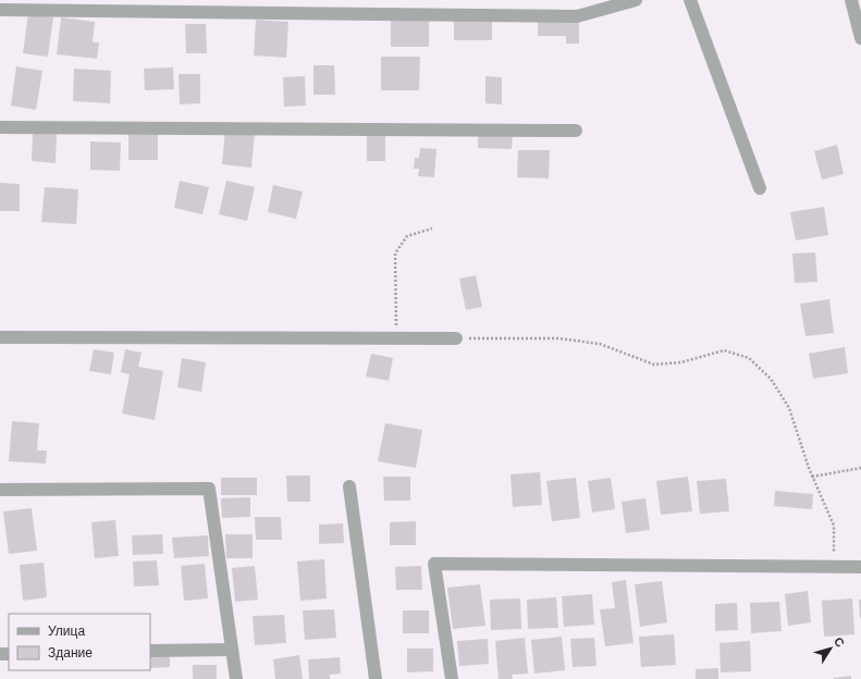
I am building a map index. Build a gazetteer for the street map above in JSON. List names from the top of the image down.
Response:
{
  "legend": ["Улица", "Здание"],
  "north": "top right"
}
